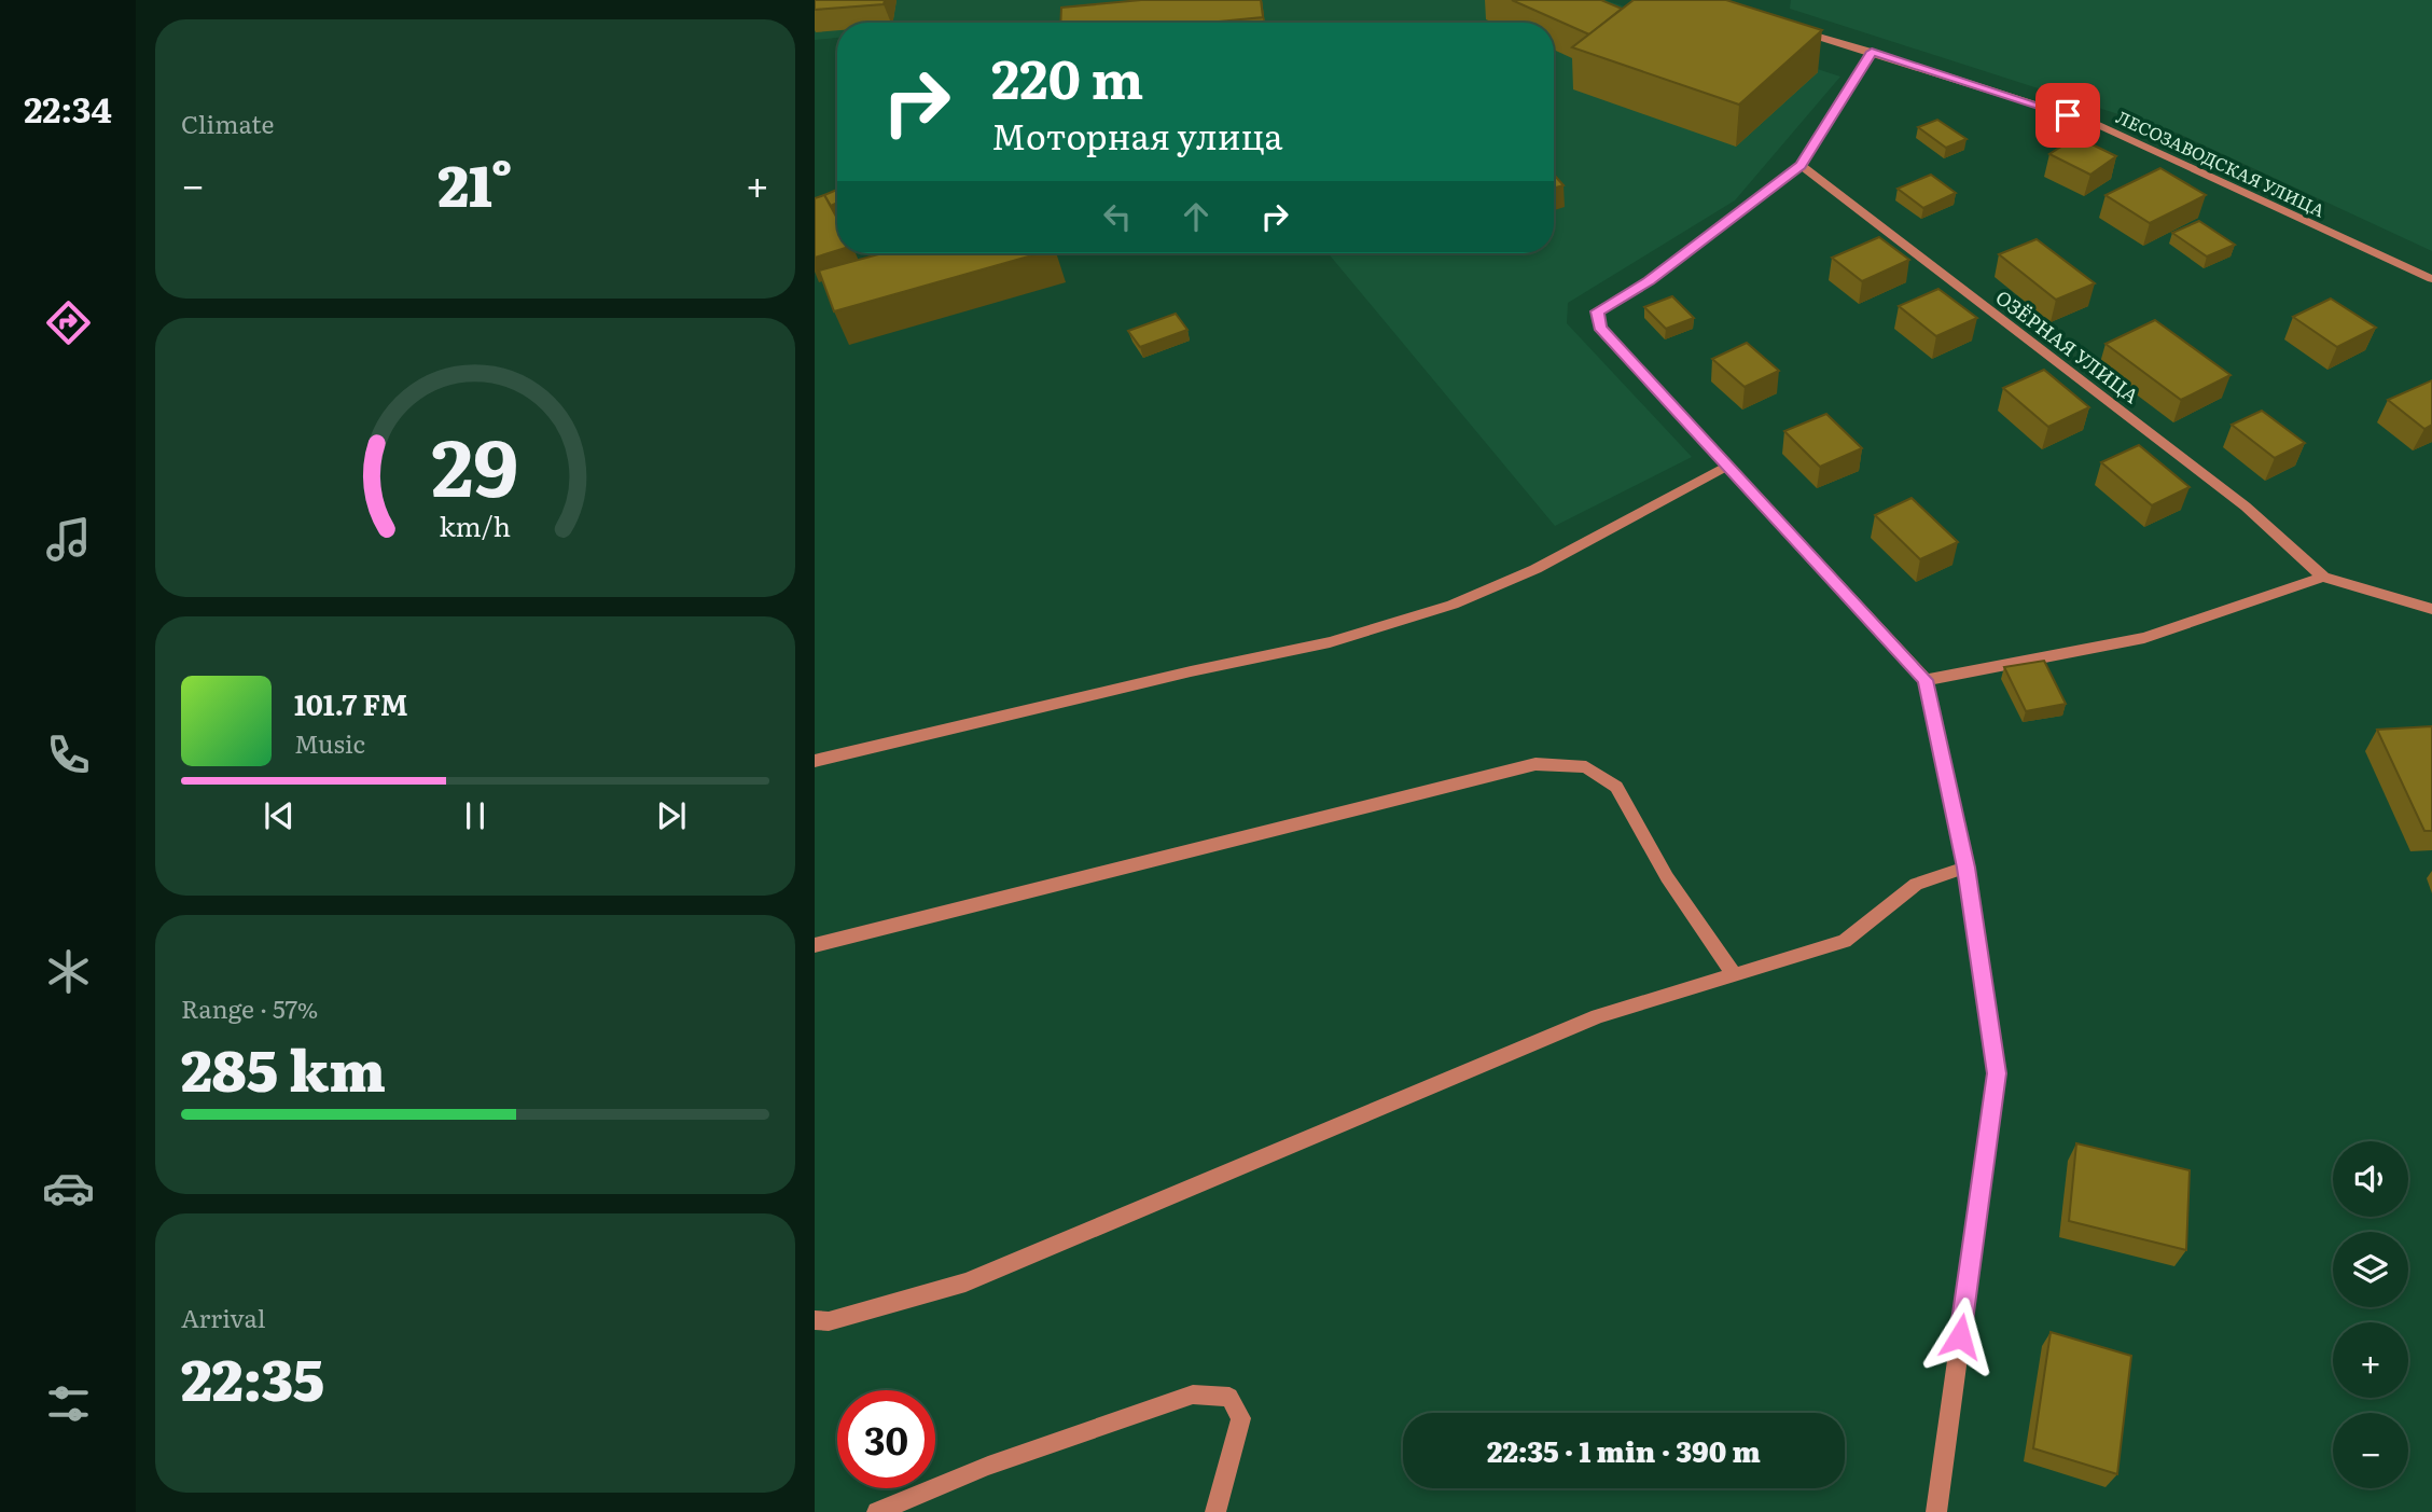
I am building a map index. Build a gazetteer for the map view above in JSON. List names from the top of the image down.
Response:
{
  "streets": {
    "street": ["ЛЕСОЗАВОДСКАЯ УЛИЦА", "ОЗЁРНАЯ УЛИЦА"]
  },
  "page": {
    "tabs": "22:34",
    "tile": [
      "Climate",
      ["Range · 57%", "285 km"],
      ["Arrival", "22:35"]
    ],
    "turn": ["220 m", "Моторная улица"],
    "heat": ["−", "21°", "+"],
    "song": ["101.7 FM", "Music"],
    "map_buttons": ["+", "−"],
    "limit": "30",
    "trip": "22:35 · 1 min · 390 m",
    "gauge": ["29", "km/h"]
  }
}
